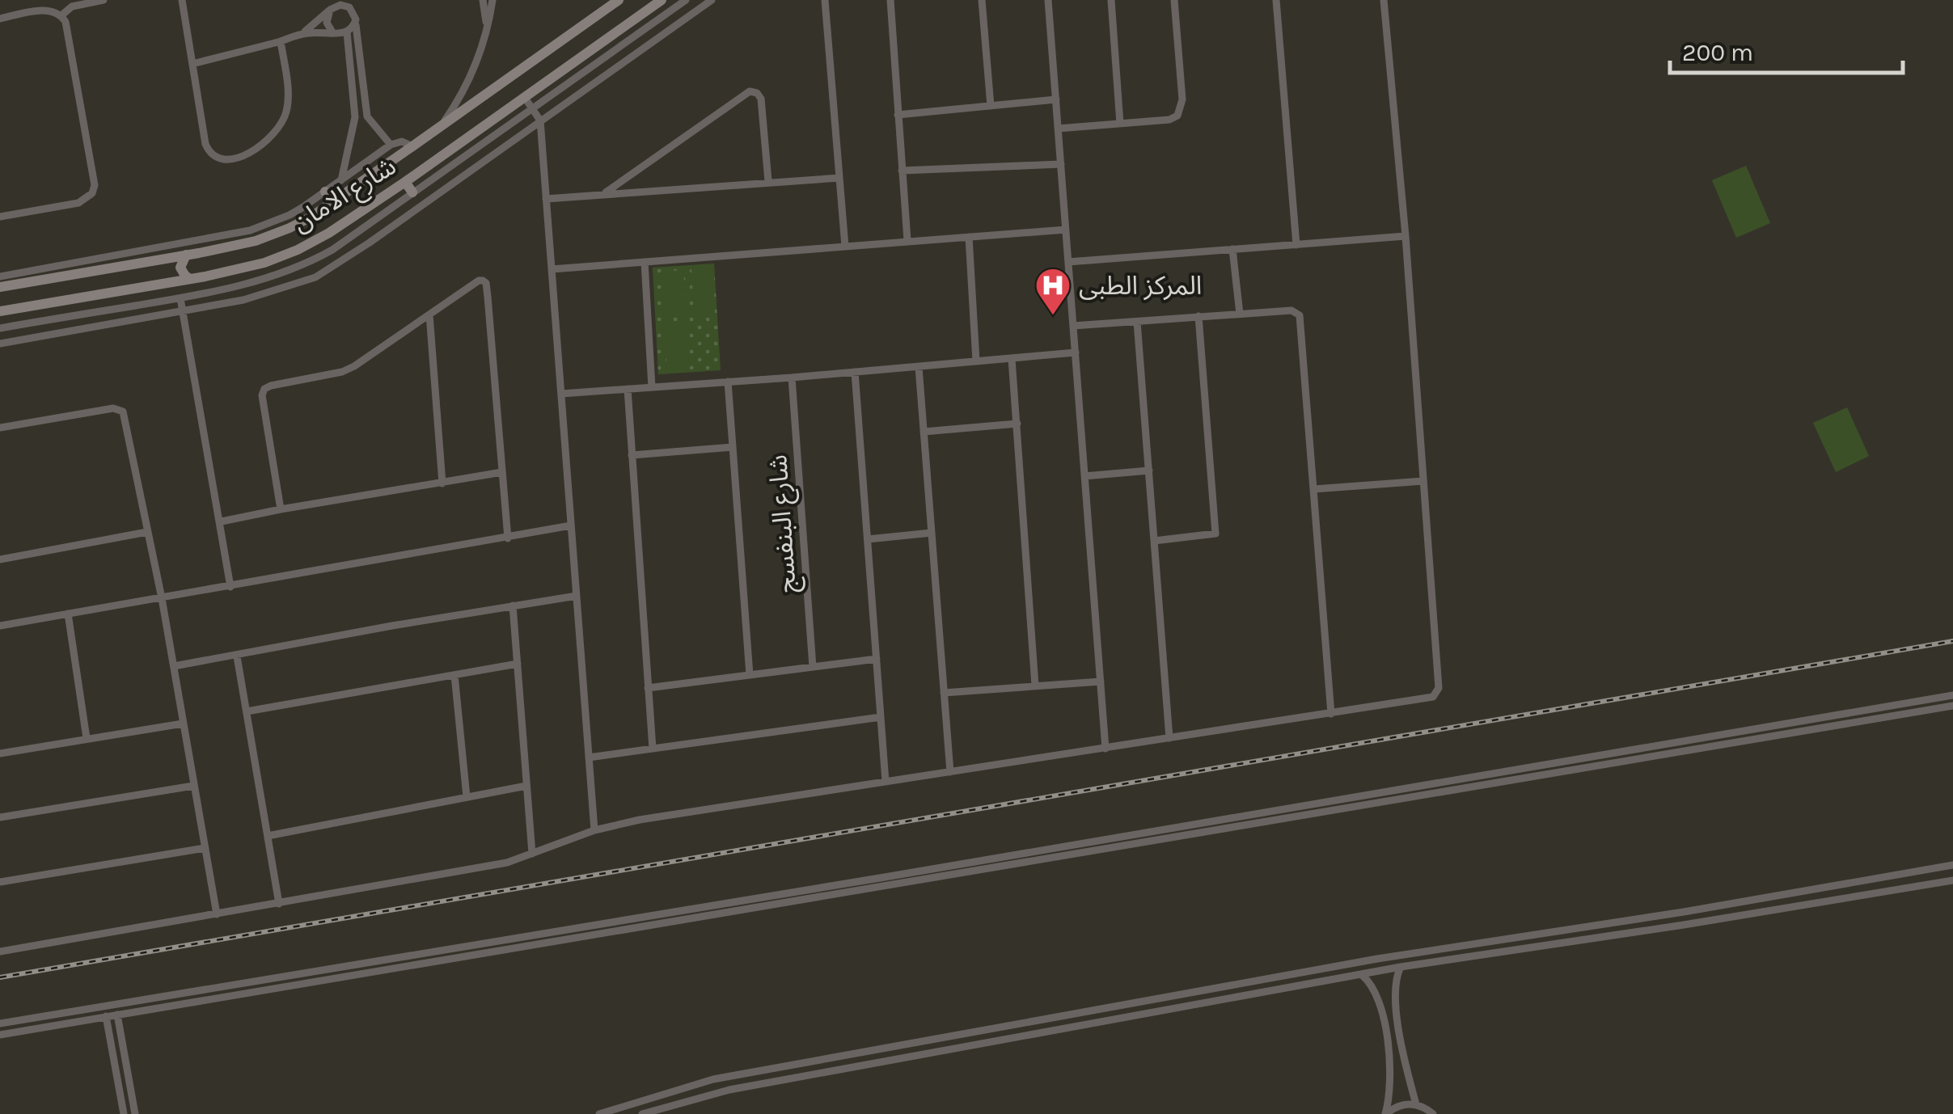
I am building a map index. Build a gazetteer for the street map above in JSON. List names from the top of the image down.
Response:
{
  "streets": {
    "street": ["شارع الامان", "شارع البنفسج"]
  },
  "places": {
    "hospital": ["المركز الطبى"]
  },
  "scale_bar": "200 m"
}
